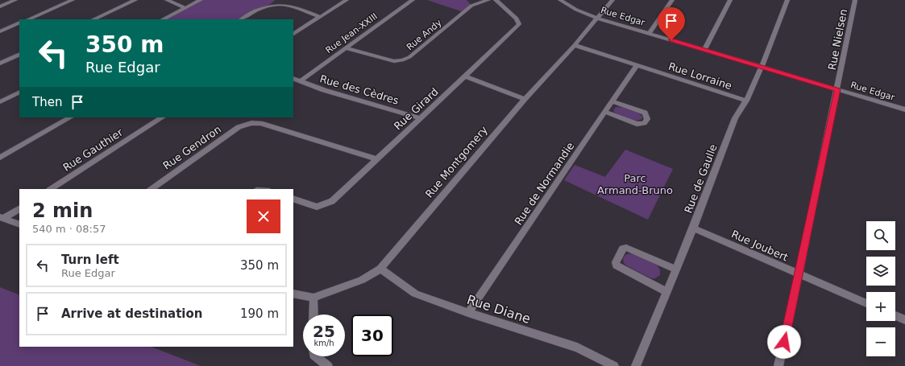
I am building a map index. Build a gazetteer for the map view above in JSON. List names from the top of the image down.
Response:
{
  "streets": {
    "street": [
      "Rue Edgar",
      "Rue Jean-XXIII",
      "Rue Andy",
      "Rue Nielsen",
      "Rue Lorraine",
      "Rue des Cèdres",
      "Rue Girard",
      "Rue Gendron",
      "Rue Gauthier",
      "Rue Montgomery",
      "Rue de Gaulle",
      "Rue de Normandie",
      "Rue Joubert",
      "Rue Diane"
    ]
  },
  "crossings": [
    ["Rue Edgar", "Rue Nielsen"],
    ["Rue Edgar", "Rue Montgomery"],
    ["Rue Edgar", "Rue de Gaulle"],
    ["Rue Jean-XXIII", "Rue Andy"],
    ["Rue Jean-XXIII", "Rue des Cèdres"],
    ["Rue Nielsen", "Rue Joubert"],
    ["Rue Lorraine", "Rue Montgomery"],
    ["Rue Lorraine", "Rue de Gaulle"],
    ["Rue Lorraine", "Rue de Normandie"],
    ["Rue des Cèdres", "Rue Girard"],
    ["Rue Girard", "Rue Gendron"],
    ["Rue Montgomery", "Rue Diane"],
    ["Rue de Gaulle", "Rue Joubert"],
    ["Rue de Normandie", "Rue Diane"]
  ],
  "parks": ["Parc Armand-Bruno"],
  "page": {
    "turn": ["350 m", "Rue Edgar"],
    "then": "Then",
    "heading": ["2 min", "540 m · 08:57"],
    "map_buttons": ["+", "−"],
    "list": [
      {
        "name": "Turn left",
        "note": "Rue Edgar",
        "value": "350 m"
      },
      {
        "name": "Arrive at destination",
        "value": "190 m"
      }
    ],
    "speed": "25 km/h",
    "limit": "30"
  }
}
